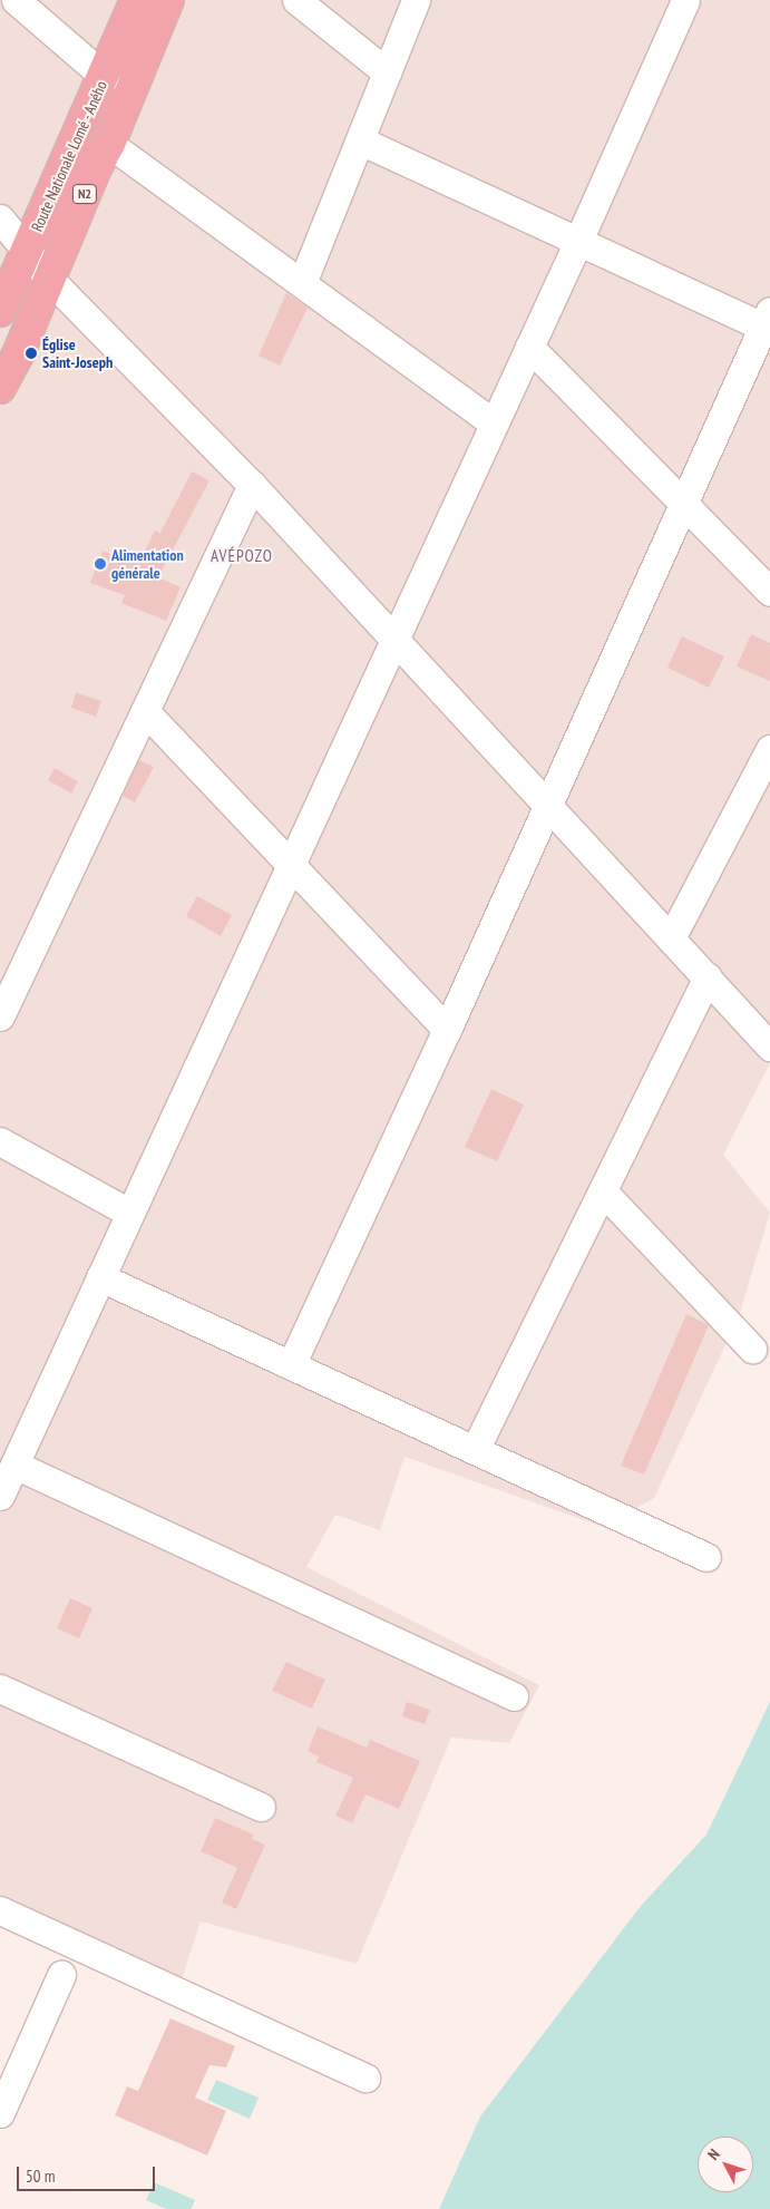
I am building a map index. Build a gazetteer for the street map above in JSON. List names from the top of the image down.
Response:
{
  "streets": {
    "highway": ["Route Nationale Lomé - Aného", "N2"]
  },
  "districts": ["AVÉPOZO"],
  "places": ["Église Saint-Joseph", "Alimentation générale"],
  "scale_bar": "50 m",
  "north": "top left"
}
